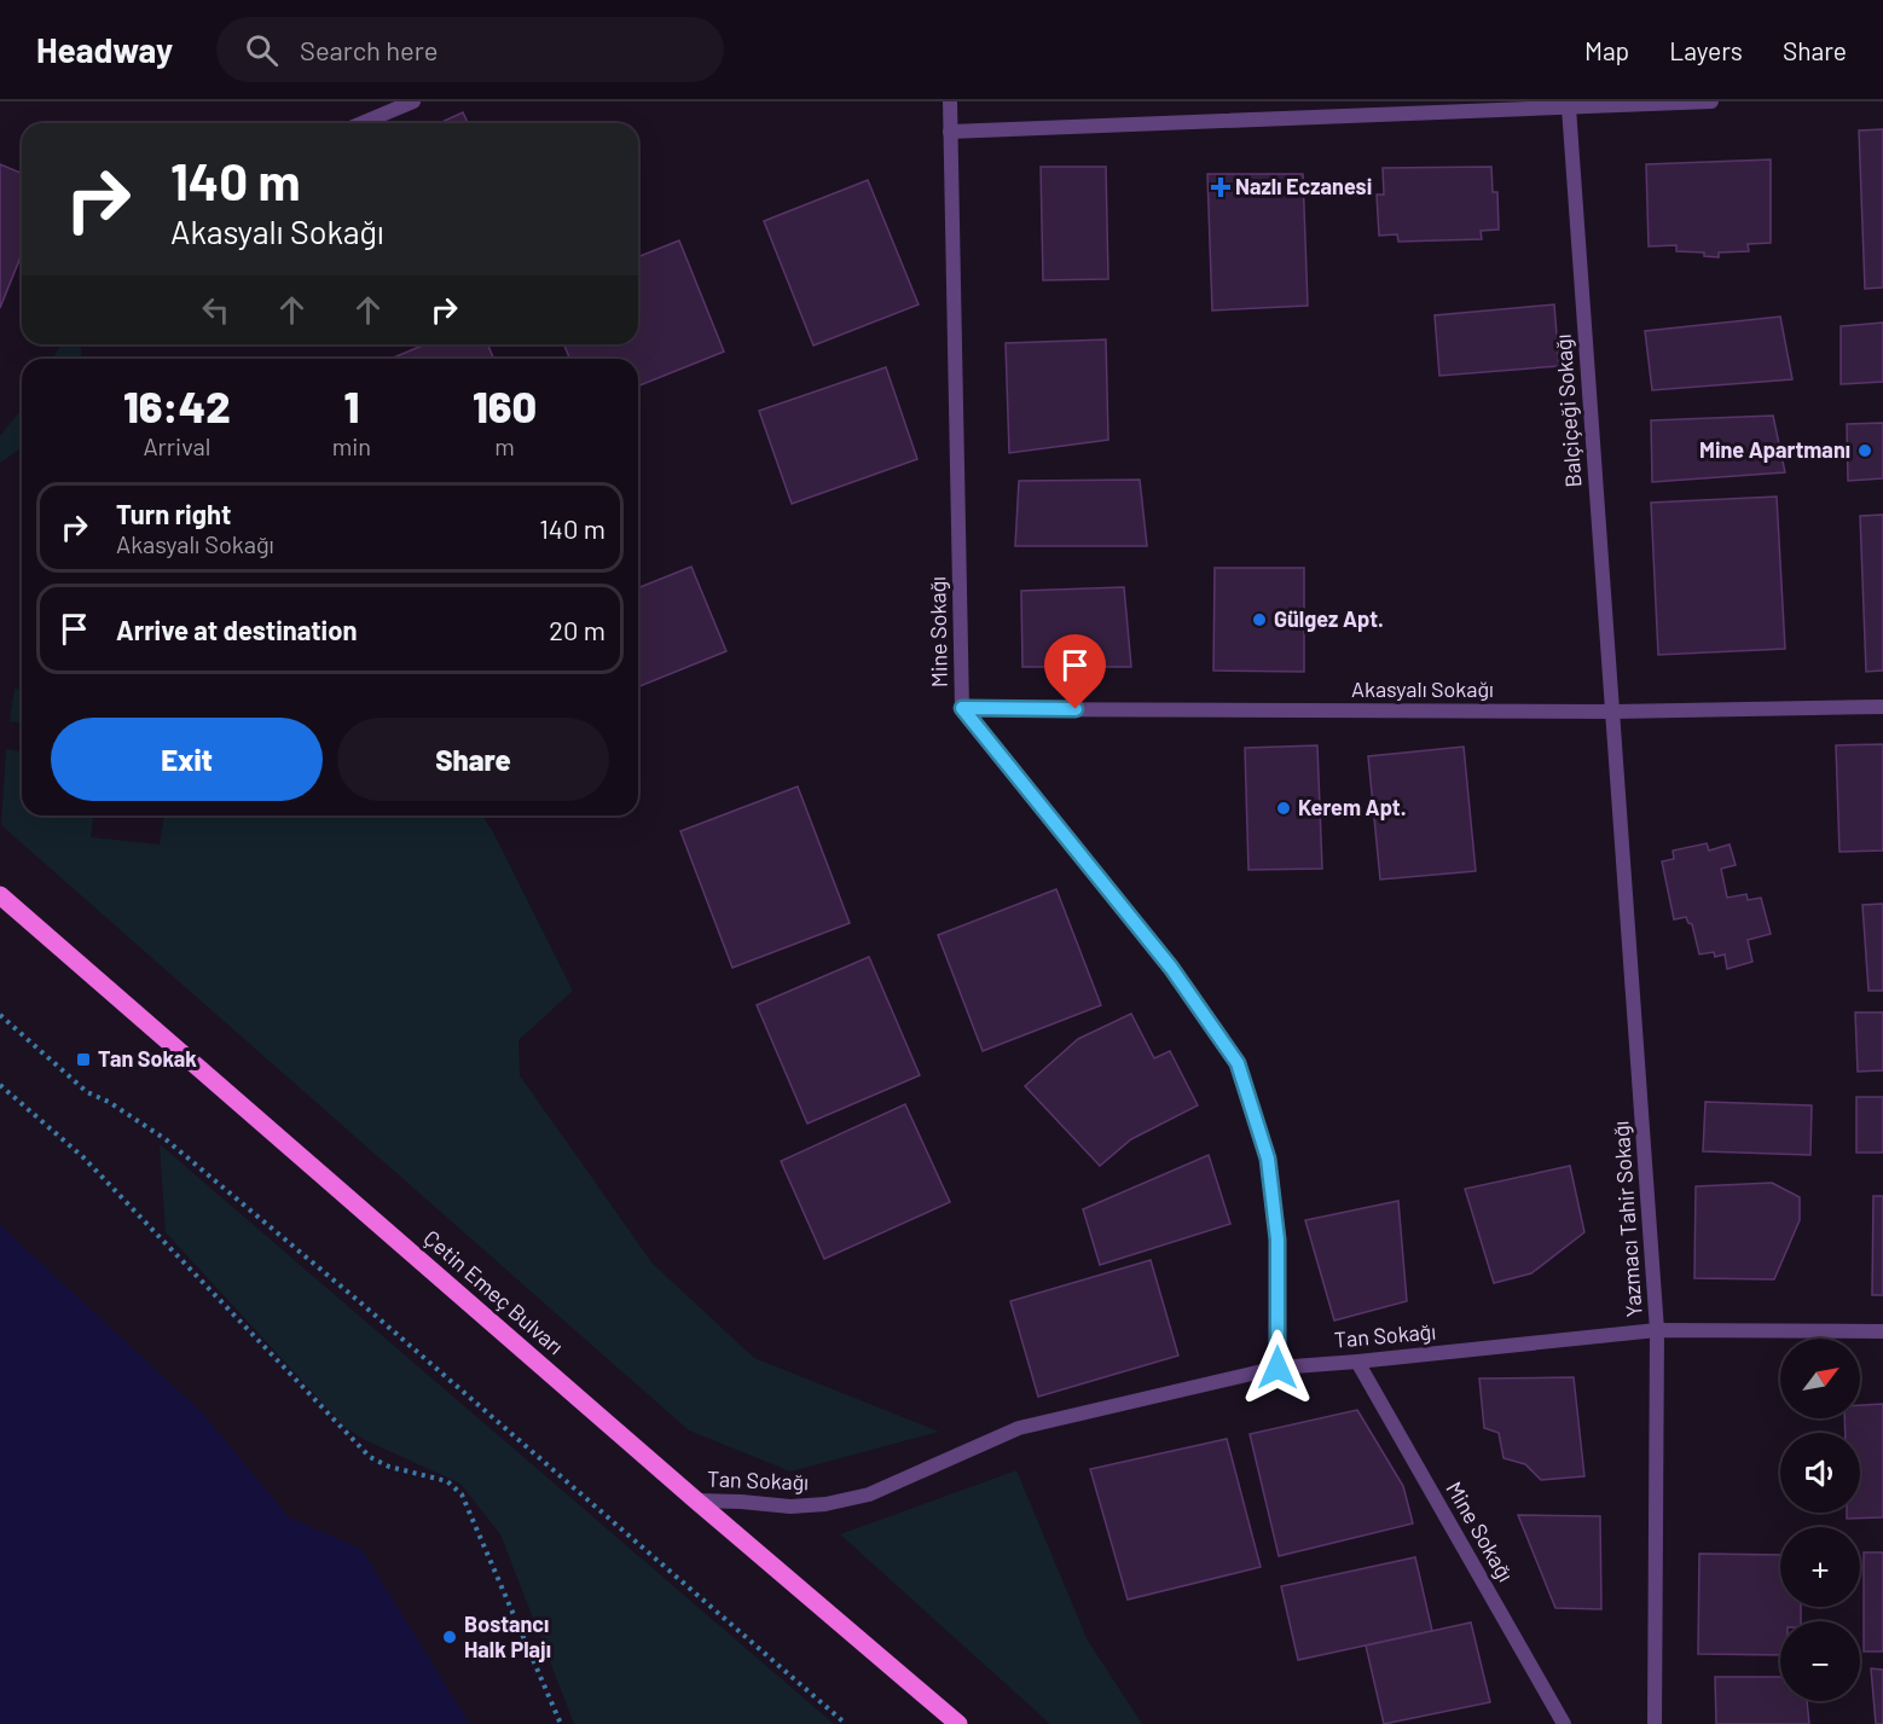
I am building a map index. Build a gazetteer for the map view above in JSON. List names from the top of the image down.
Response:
{
  "streets": {
    "main road": ["Çetin Emeç Bulvarı"],
    "street": [
      "Balçiçeği Sokağı",
      "Mine Sokağı",
      "Akasyalı Sokağı",
      "Yazmacı Tahir Sokağı",
      "Tan Sokağı"
    ]
  },
  "crossings": [
    ["Balçiçeği Sokağı", "Akasyalı Sokağı"],
    ["Balçiçeği Sokağı", "Yazmacı Tahir Sokağı"],
    ["Mine Sokağı", "Akasyalı Sokağı"],
    ["Mine Sokağı", "Tan Sokağı"],
    ["Akasyalı Sokağı", "Yazmacı Tahir Sokağı"],
    ["Yazmacı Tahir Sokağı", "Tan Sokağı"],
    ["Çetin Emeç Bulvarı", "Tan Sokağı"]
  ],
  "places": {
    "health": ["Nazlı Eczanesi"],
    "other": [
      "Mine Apartmanı",
      "Gülgez Apt.",
      "Kerem Apt.",
      "Bostancı Halk Plajı"
    ],
    "transit": ["Tan Sokak"]
  },
  "north": "top right",
  "page": {
    "header": "Headway",
    "search": "Search here",
    "nav": ["Map", "Layers", "Share"],
    "turn": ["140 m", "Akasyalı Sokağı"],
    "eta": [
      "16:42",
      "Arrival",
      "1",
      "min",
      "160",
      "m"
    ],
    "list": [
      {
        "name": "Turn right",
        "note": "Akasyalı Sokağı",
        "value": "140 m"
      },
      {
        "name": "Arrive at destination",
        "value": "20 m"
      }
    ],
    "buttons": ["Exit", "Share"],
    "map_buttons": ["+", "−"]
  }
}
